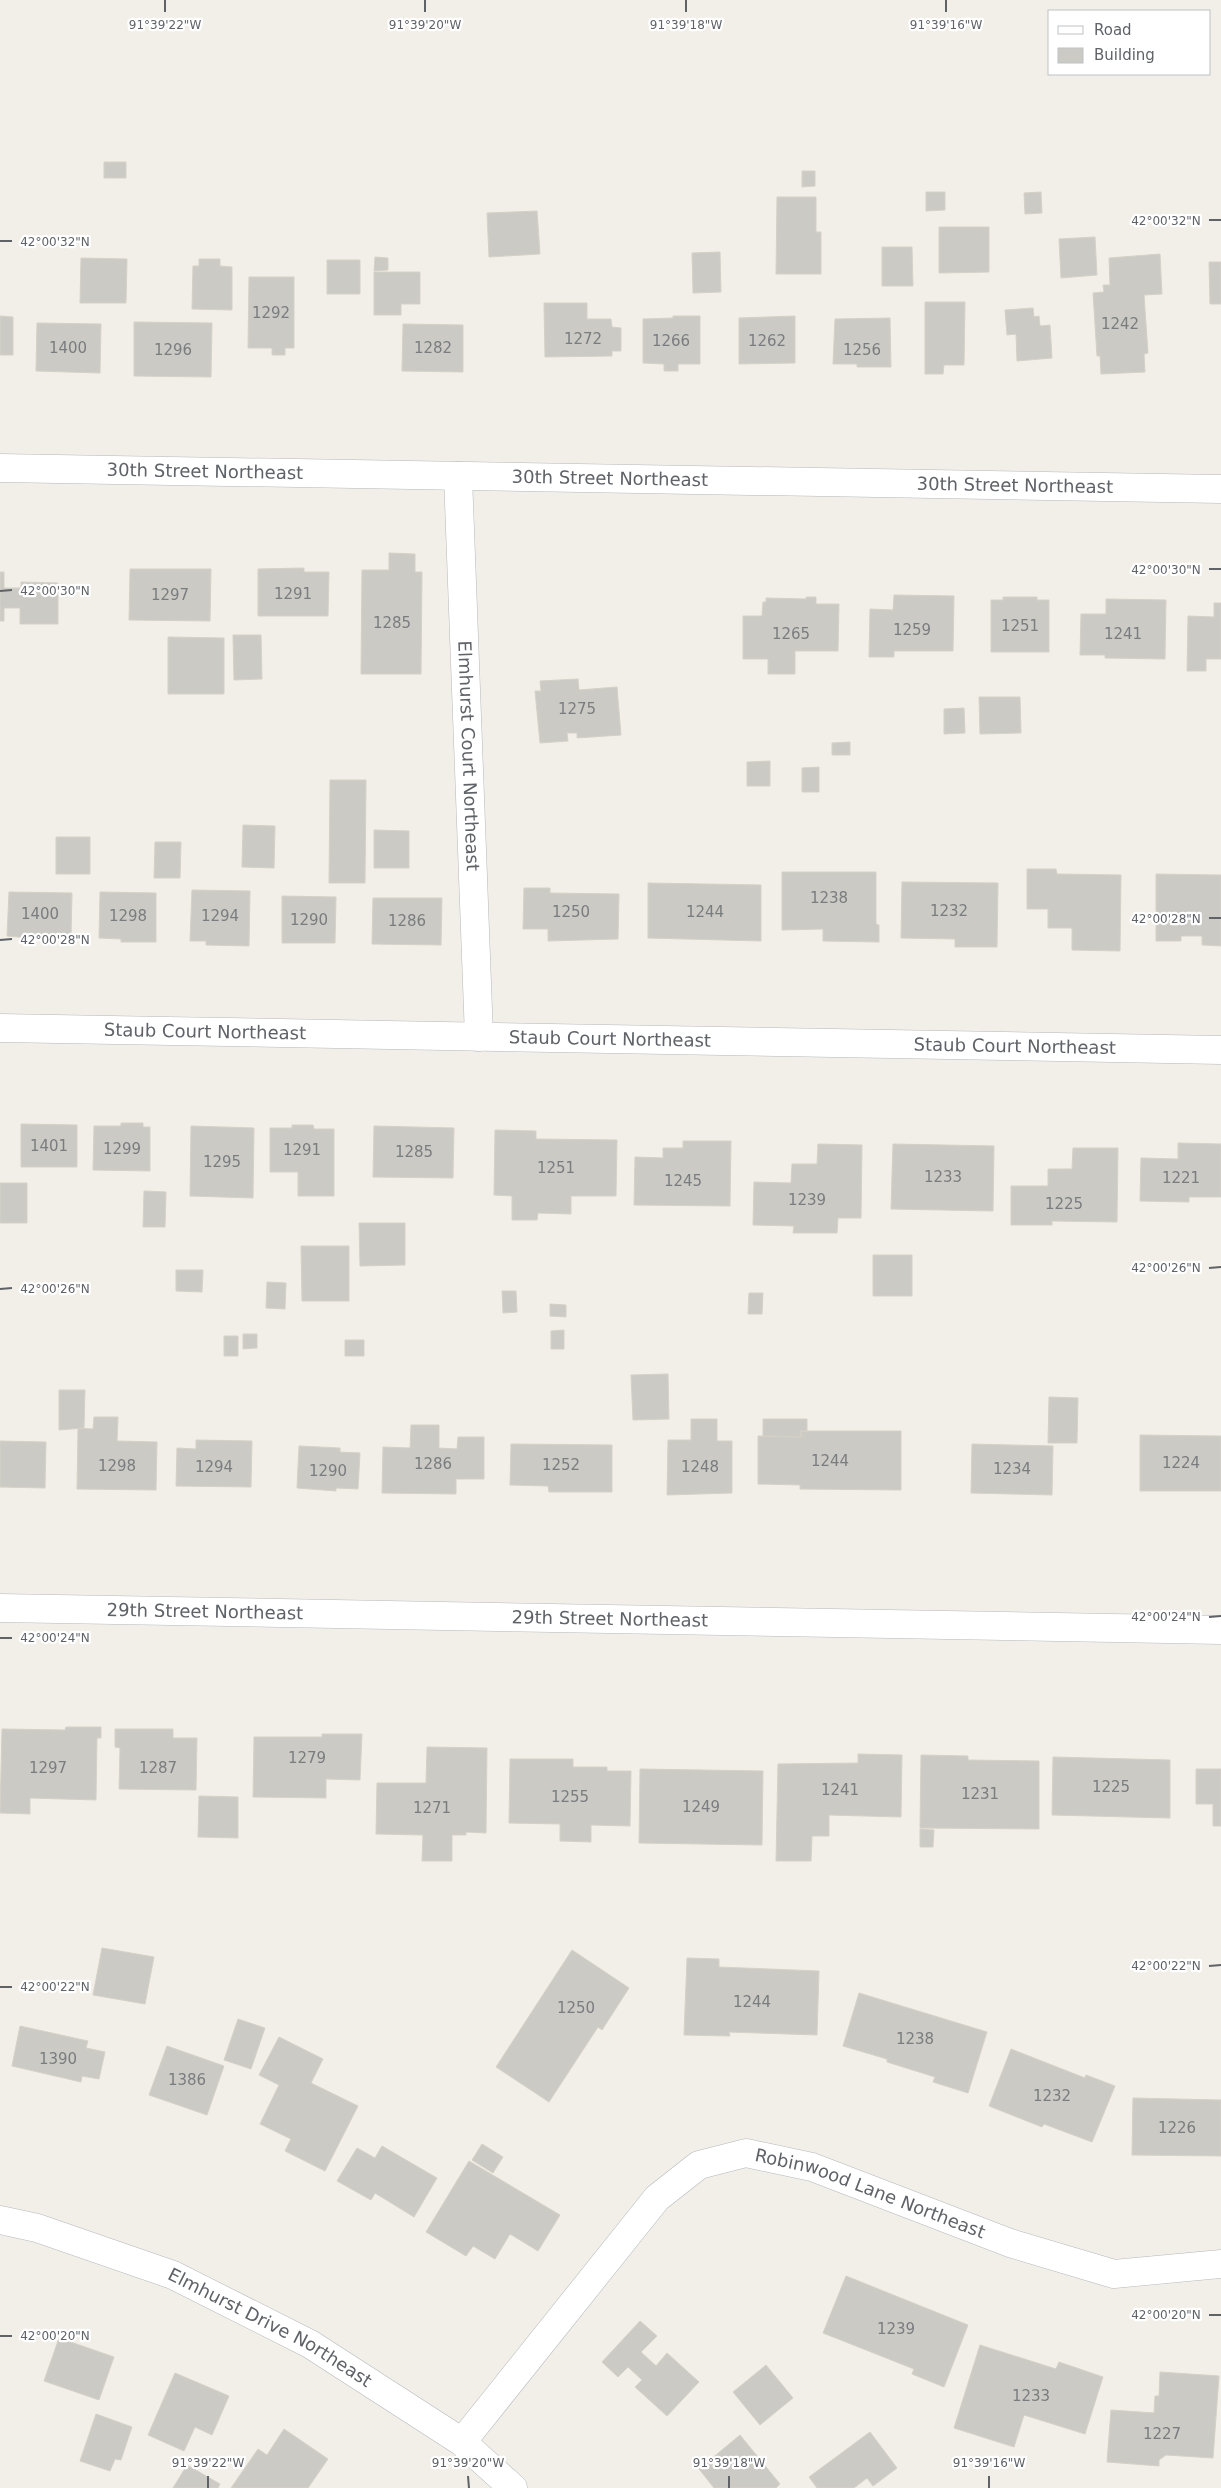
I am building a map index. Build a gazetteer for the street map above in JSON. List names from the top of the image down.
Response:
{
  "streets": {
    "street": [
      "30th Street Northeast",
      "Elmhurst Court Northeast",
      "Staub Court Northeast",
      "29th Street Northeast",
      "Robinwood Lane Northeast",
      "Elmhurst Drive Northeast"
    ]
  },
  "crossings": [
    ["30th Street Northeast", "Elmhurst Court Northeast"],
    ["Elmhurst Court Northeast", "Staub Court Northeast"],
    ["Robinwood Lane Northeast", "Elmhurst Drive Northeast"]
  ],
  "house_numbers": [
    "1292",
    "1242",
    "1272",
    "1266",
    "1262",
    "1400",
    "1282",
    "1296",
    "1256",
    "1291",
    "1297",
    "1285",
    "1251",
    "1259",
    "1265",
    "1241",
    "1275",
    "1238",
    "1232",
    "1250",
    "1244",
    "1400",
    "1298",
    "1294",
    "1290",
    "1286",
    "1401",
    "1299",
    "1291",
    "1285",
    "1295",
    "1251",
    "1233",
    "1221",
    "1245",
    "1239",
    "1225",
    "1244",
    "1224",
    "1286",
    "1252",
    "1298",
    "1294",
    "1248",
    "1234",
    "1290",
    "1279",
    "1297",
    "1287",
    "1225",
    "1241",
    "1231",
    "1255",
    "1249",
    "1271",
    "1244",
    "1250",
    "1238",
    "1390",
    "1386",
    "1232",
    "1226",
    "1239",
    "1233",
    "1227"
  ],
  "legend": ["Road", "Building"],
  "coordinates": [
    "91°39'22\"W",
    "91°39'20\"W",
    "91°39'18\"W",
    "91°39'16\"W",
    "42°00'32\"N",
    "42°00'30\"N",
    "42°00'28\"N",
    "42°00'26\"N",
    "42°00'24\"N",
    "42°00'22\"N",
    "42°00'20\"N"
  ]
}
